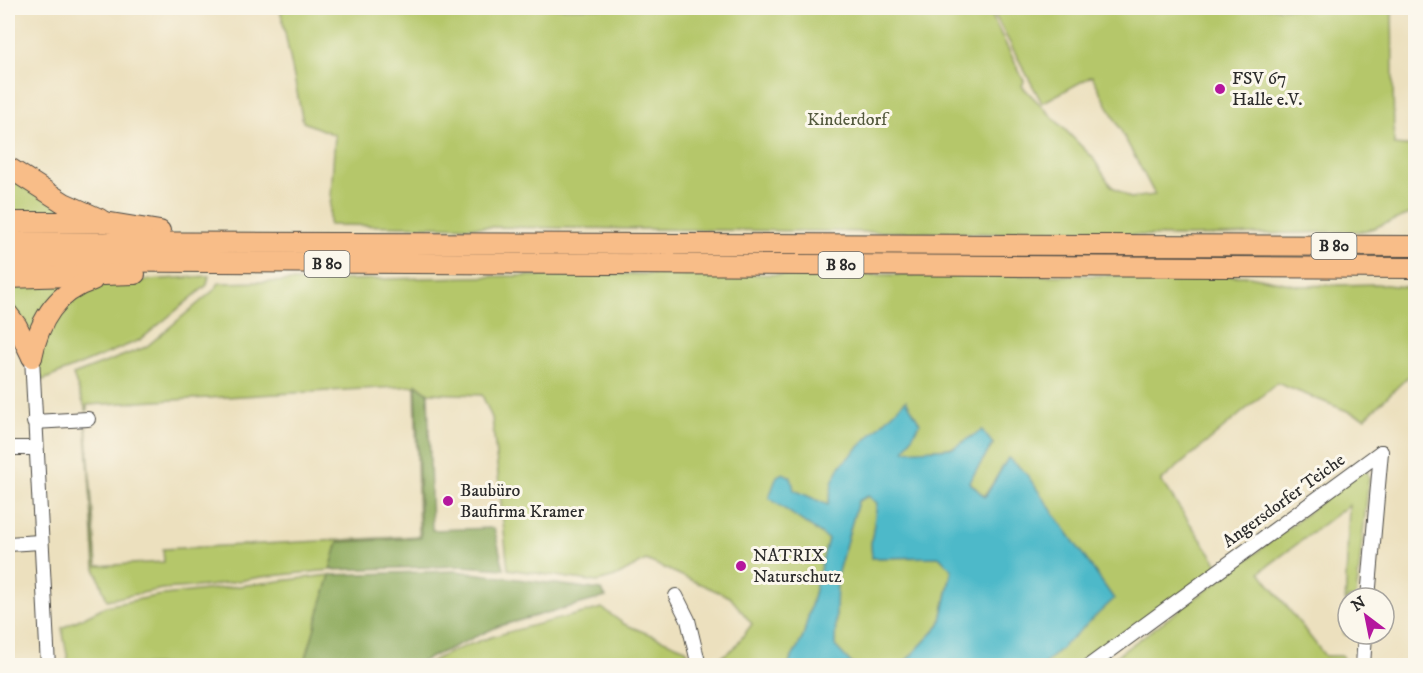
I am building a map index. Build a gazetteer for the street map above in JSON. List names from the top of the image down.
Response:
{
  "streets": {
    "highway": ["B 80"],
    "street": ["Angersdorfer Teiche"]
  },
  "parks": ["Kinderdorf"],
  "places": ["FSV 67 Halle e.V.", "Baubüro Baufirma Kramer", "NATRIX Naturschutz"],
  "north": "top left"
}
